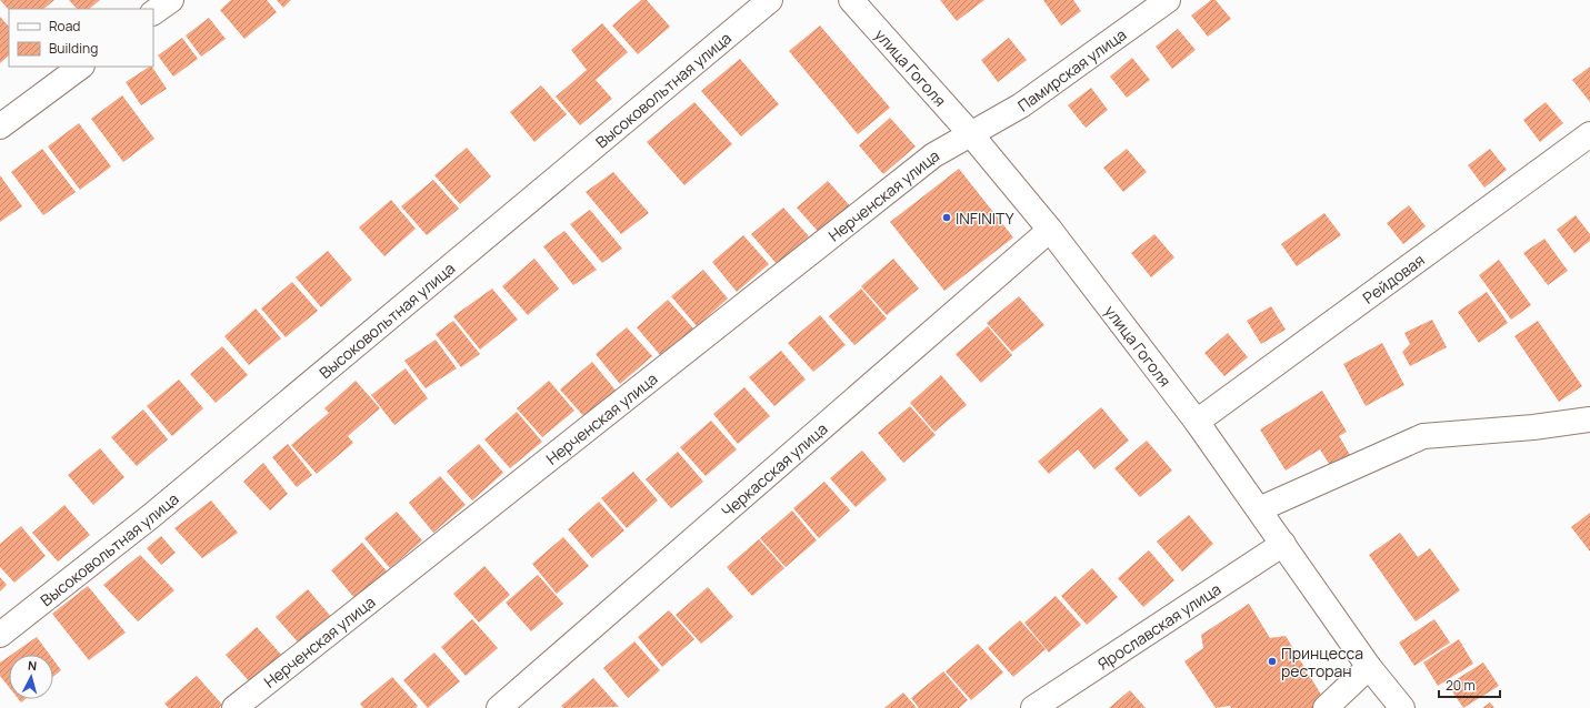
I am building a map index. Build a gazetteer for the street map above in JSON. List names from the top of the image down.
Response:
{
  "streets": {
    "main road": [
      "улица Гоголя",
      "Памирская улица",
      "Высоковольтная улица",
      "Нерченская улица",
      "Рейдовая",
      "Черкасская улица",
      "Ярославская улица"
    ]
  },
  "crossings": [
    ["улица Гоголя", "Памирская улица"],
    ["улица Гоголя", "Нерченская улица"],
    ["улица Гоголя", "Рейдовая"],
    ["улица Гоголя", "Черкасская улица"],
    ["улица Гоголя", "Ярославская улица"],
    ["Памирская улица", "Нерченская улица"]
  ],
  "places": ["INFINITY", "Принцесса ресторан"],
  "legend": ["Road", "Building"],
  "scale_bar": "20 m",
  "north": "top"
}
